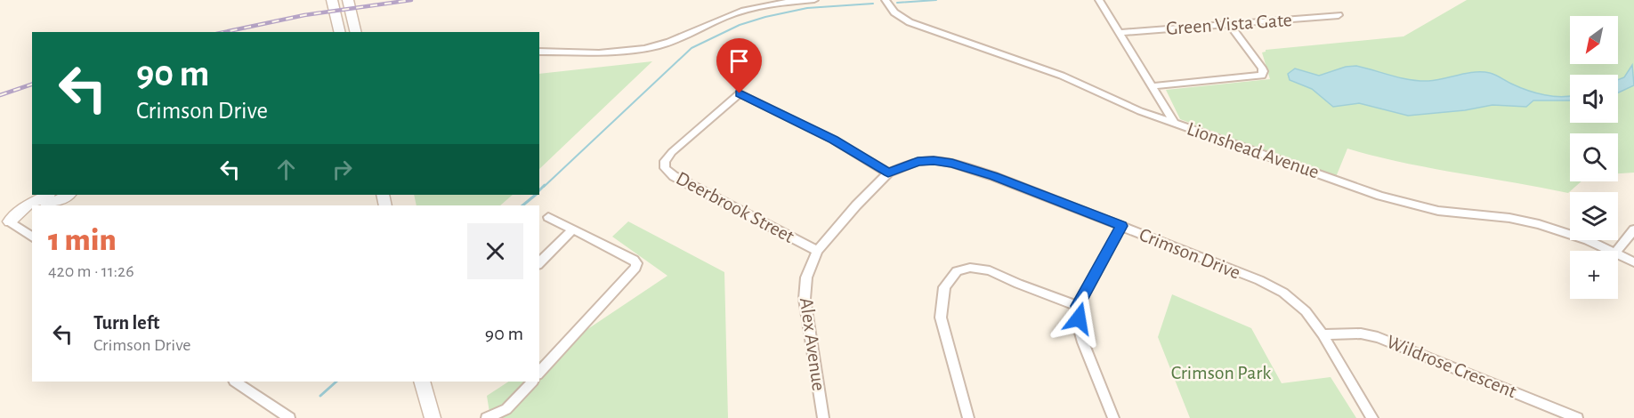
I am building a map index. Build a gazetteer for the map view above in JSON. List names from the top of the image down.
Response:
{
  "streets": {
    "street": [
      "Green Vista Gate",
      "Lionshead Avenue",
      "Deerbrook Street",
      "Crimson Drive",
      "Alex Avenue",
      "Wildrose Crescent"
    ]
  },
  "crossings": [
    ["Deerbrook Street", "Crimson Drive"],
    ["Deerbrook Street", "Alex Avenue"],
    ["Crimson Drive", "Alex Avenue"],
    ["Crimson Drive", "Wildrose Crescent"]
  ],
  "parks": ["Crimson Park"],
  "north": "bottom left",
  "page": {
    "map_buttons": "+",
    "turn": ["90 m", "Crimson Drive"],
    "heading": ["1 min", "420 m · 11:26"],
    "list": [
      {
        "name": "Turn left",
        "note": "Crimson Drive",
        "value": "90 m"
      }
    ]
  }
}
